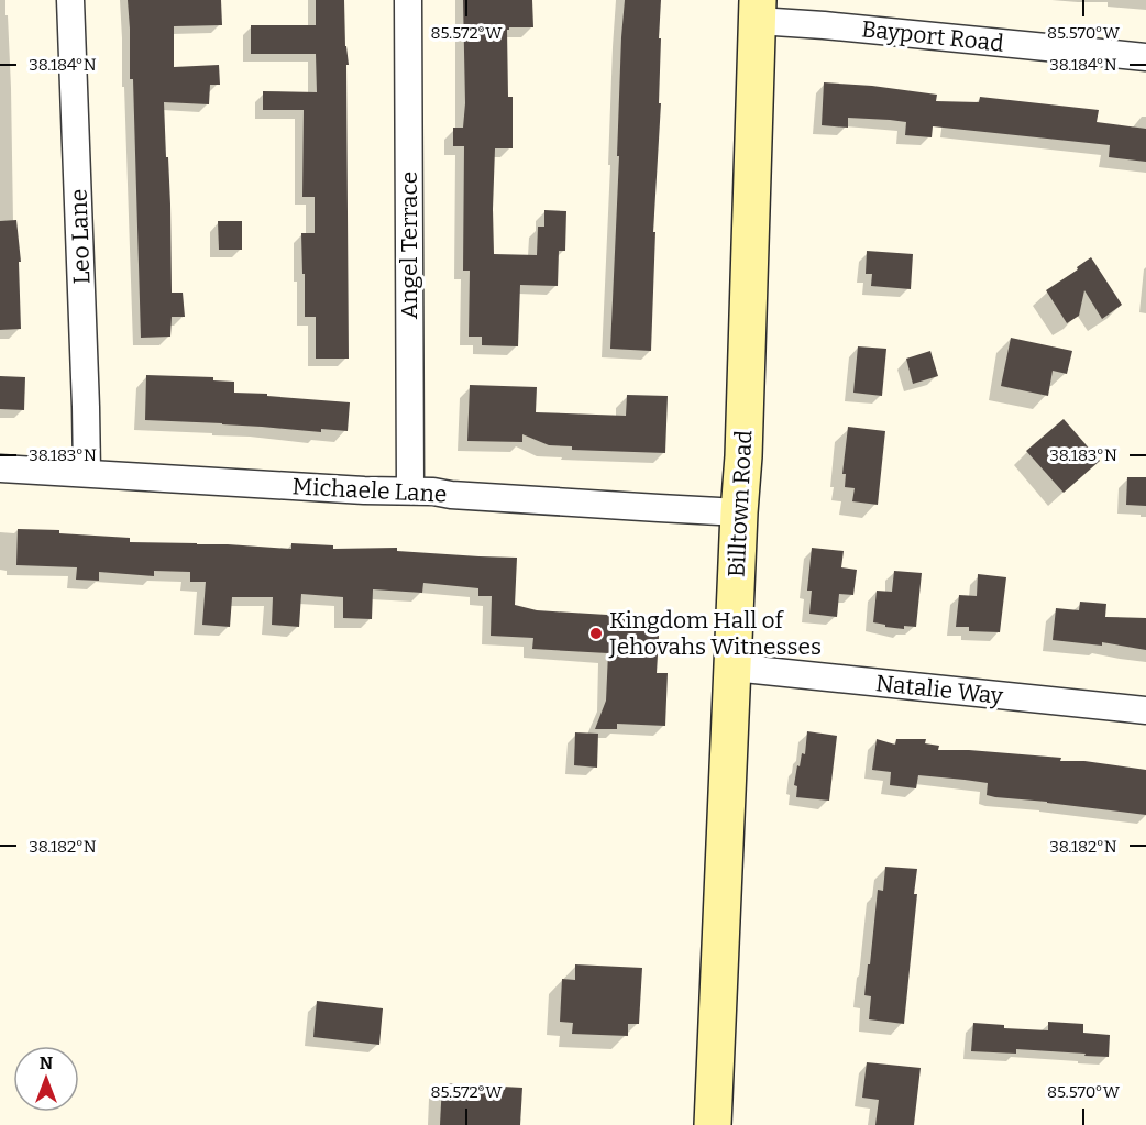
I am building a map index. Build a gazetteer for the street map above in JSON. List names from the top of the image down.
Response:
{
  "streets": {
    "main road": ["Billtown Road"],
    "street": [
      "Bayport Road",
      "Leo Lane",
      "Angel Terrace",
      "Michaele Lane",
      "Natalie Way"
    ]
  },
  "crossings": [
    ["Bayport Road", "Billtown Road"],
    ["Leo Lane", "Michaele Lane"],
    ["Angel Terrace", "Michaele Lane"],
    ["Michaele Lane", "Billtown Road"],
    ["Billtown Road", "Natalie Way"]
  ],
  "places": ["Kingdom Hall of Jehovahs Witnesses"],
  "north": "top",
  "coordinates": [
    "85.572°W",
    "85.570°W",
    "38.184°N",
    "38.183°N",
    "38.182°N"
  ]
}
